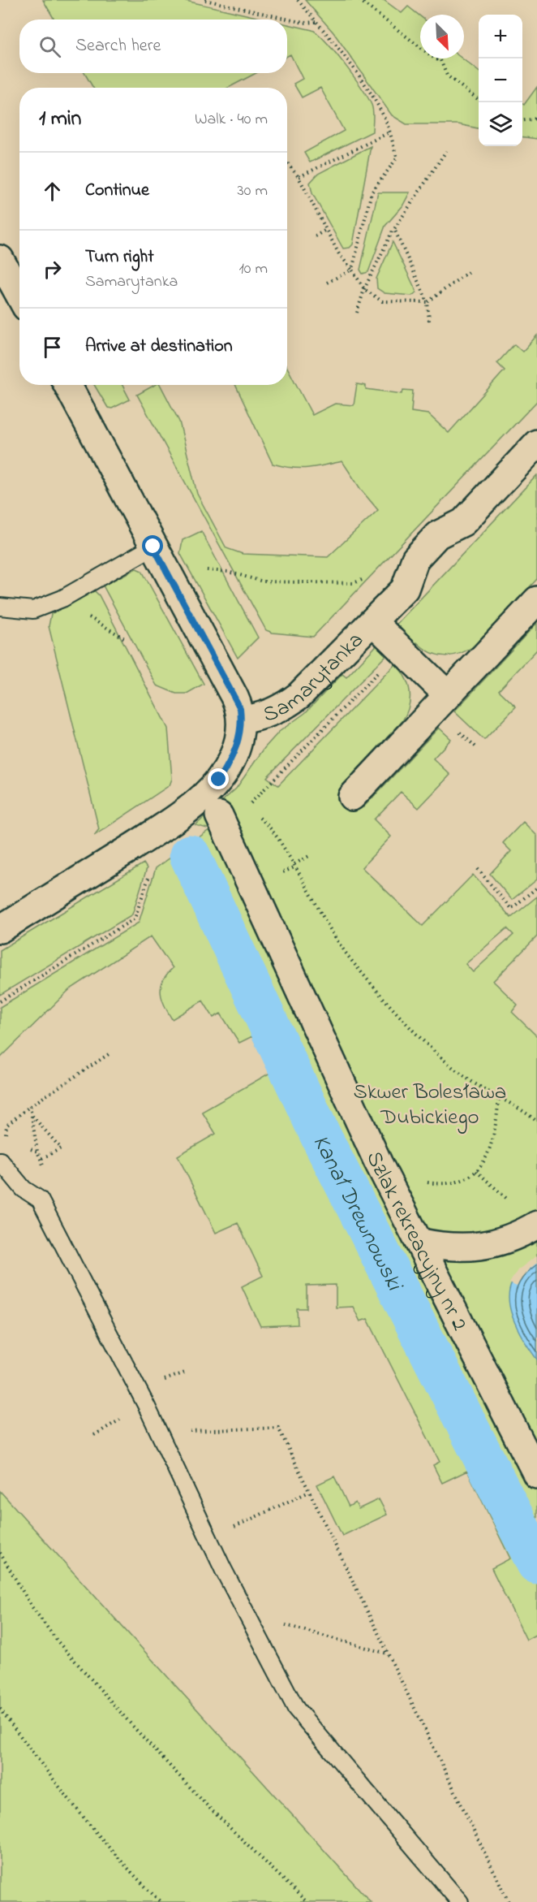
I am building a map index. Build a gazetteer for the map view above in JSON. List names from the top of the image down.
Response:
{
  "streets": {
    "street": ["Samarytanka", "Szlak rekreacyjny nr 2"]
  },
  "water": ["Kanał Drewnowski"],
  "parks": ["Skwer Bolesława Dubickiego"],
  "north": "bottom right",
  "page": {
    "map_buttons": ["+", "−"],
    "search": "Search here",
    "heading": ["1 min", "Walk · 40 m"],
    "list": [
      ["Continue", "30 m"],
      ["Turn right", "Samarytanka", "10 m"],
      "Arrive at destination"
    ]
  }
}
